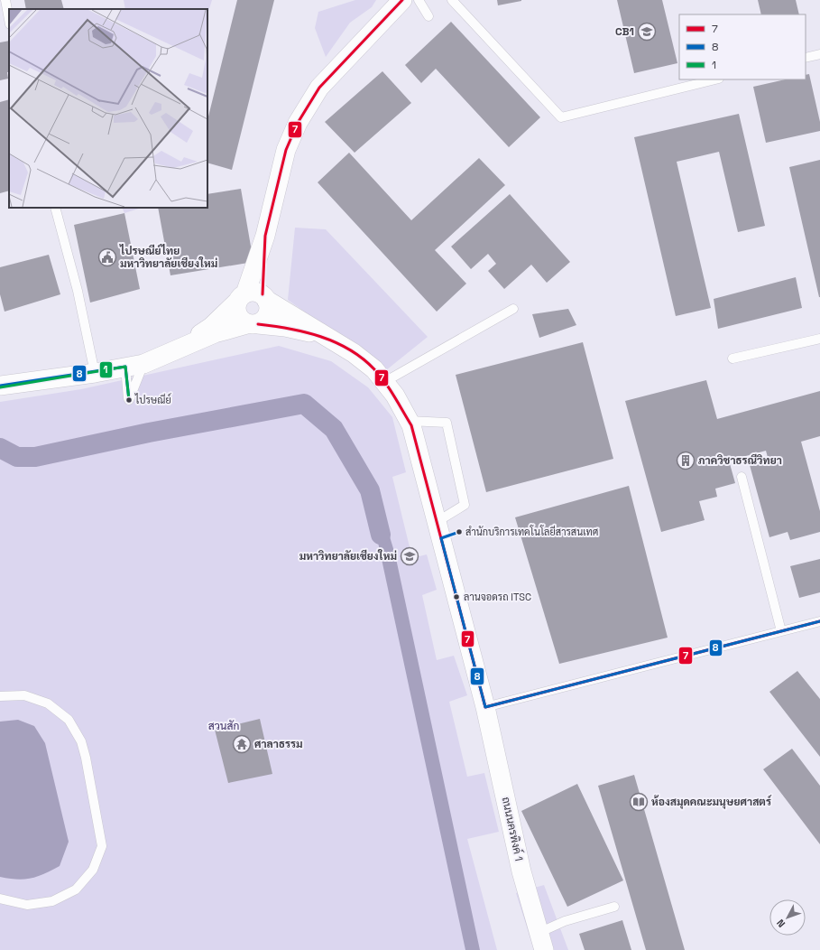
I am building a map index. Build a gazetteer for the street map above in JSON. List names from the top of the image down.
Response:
{
  "streets": {
    "street": ["ถนนนครพิงค์ 1"]
  },
  "parks": ["สวนสัก"],
  "places": {
    "school or university": ["CB1", "มหาวิทยาลัยเชียงใหม่"],
    "public building": ["ไปรษณีย์ไทย มหาวิทยาลัยเชียงใหม่"],
    "other": ["ไปรษณีย์", "สํานักบริการเทคโนโลยีสารสนเทศ", "ลานจอดรถ ITSC"],
    "building": ["ภาควิชาธรณีวิทยา"],
    "temple": ["ศาลาธรรม"],
    "library": ["ห้องสมุดคณะมนุษยศาสตร์"]
  },
  "lines": ["transit line 7", "transit line 8", "transit line 1"],
  "legend": ["7", "8", "1"],
  "north": "bottom left"
}
